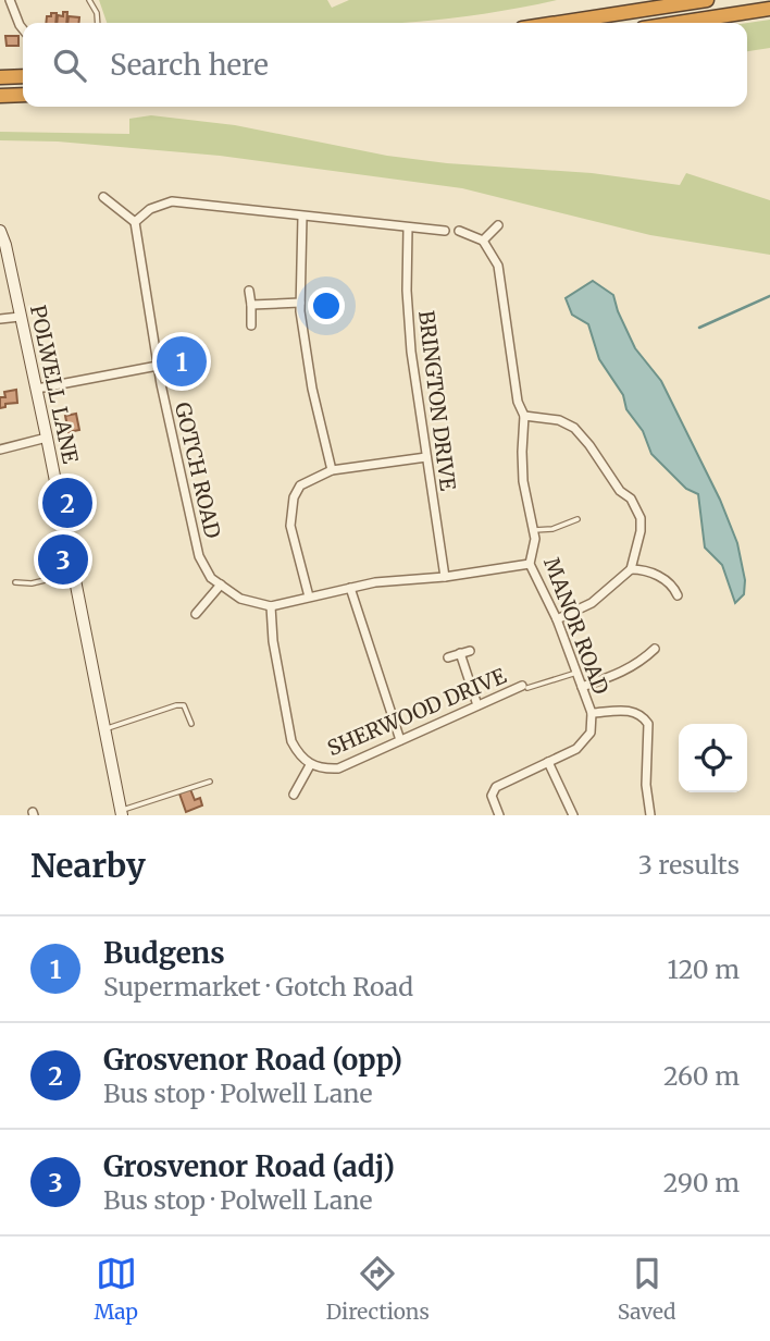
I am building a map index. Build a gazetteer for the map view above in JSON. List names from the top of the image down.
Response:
{
  "streets": {
    "street": [
      "POLWELL LANE",
      "BRINGTON DRIVE",
      "GOTCH ROAD",
      "MANOR ROAD",
      "SHERWOOD DRIVE"
    ]
  },
  "crossings": [
    ["GOTCH ROAD", "SHERWOOD DRIVE"]
  ],
  "page": {
    "search": "Search here",
    "pins": ["1", "2", "3"],
    "heading": ["Nearby", "3 results"],
    "list": [
      {
        "mark": "1",
        "name": "Budgens",
        "note": "Supermarket · Gotch Road",
        "value": "120 m"
      },
      {
        "mark": "2",
        "name": "Grosvenor Road (opp)",
        "note": "Bus stop · Polwell Lane",
        "value": "260 m"
      },
      {
        "mark": "3",
        "name": "Grosvenor Road (adj)",
        "note": "Bus stop · Polwell Lane",
        "value": "290 m"
      }
    ],
    "nav": ["Map", "Directions", "Saved"]
  }
}
